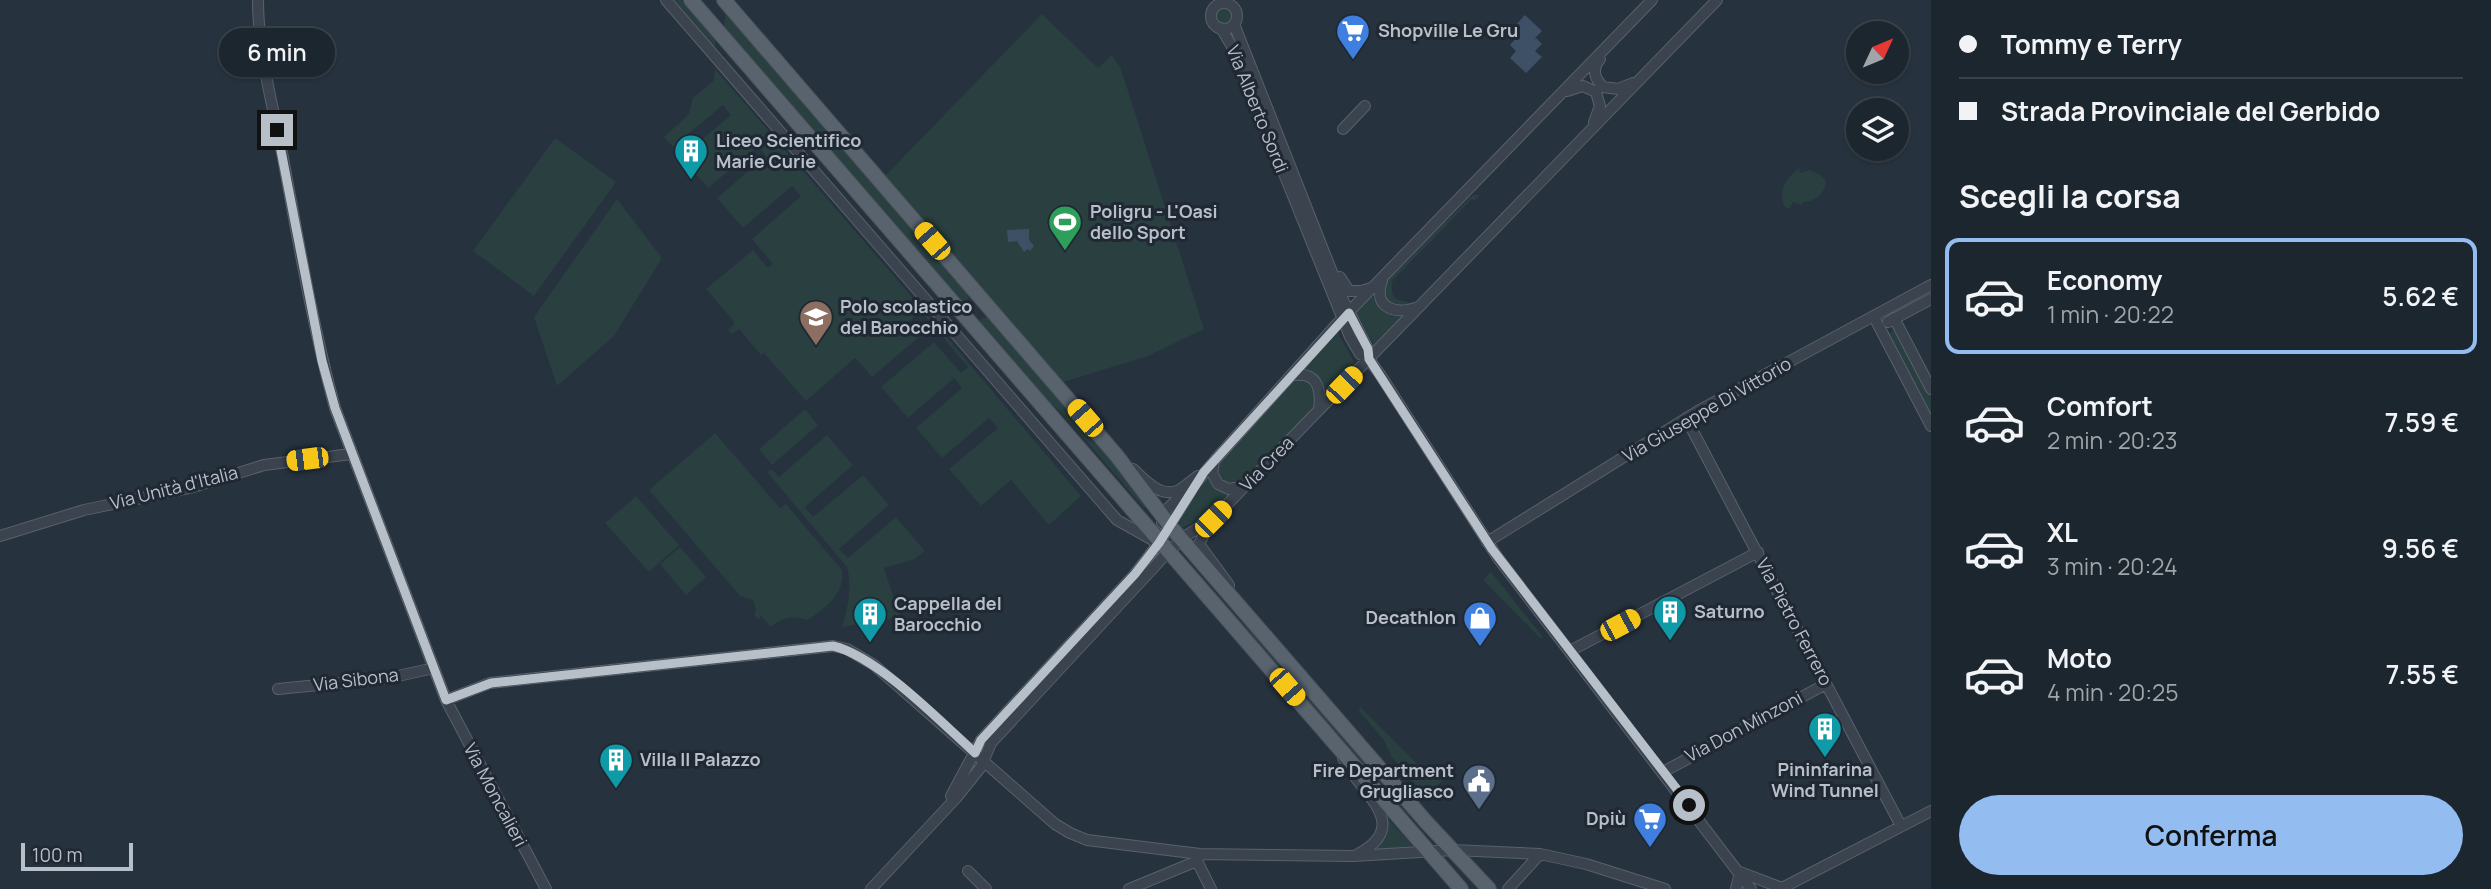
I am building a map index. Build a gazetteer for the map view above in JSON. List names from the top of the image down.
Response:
{
  "streets": {
    "street": [
      "Via Alberto Sordi",
      "Via Giuseppe Di Vittorio",
      "Via Crea",
      "Via Unità d'Italia",
      "Via Pietro Ferrero",
      "Via Sibona",
      "Via Don Minzoni",
      "Via Moncalieri"
    ]
  },
  "crossings": [
    ["Via Alberto Sordi", "Via Giuseppe Di Vittorio"],
    ["Via Alberto Sordi", "Via Crea"],
    ["Via Alberto Sordi", "Via Don Minzoni"],
    ["Via Giuseppe Di Vittorio", "Via Pietro Ferrero"],
    ["Via Unità d'Italia", "Via Moncalieri"],
    ["Via Pietro Ferrero", "Via Don Minzoni"],
    ["Via Sibona", "Via Moncalieri"]
  ],
  "places": {
    "supermarket": ["Shopville Le Gru", "Dpiù"],
    "building": [
      "Liceo Scientifico Marie Curie",
      "Saturno",
      "Cappella del Barocchio",
      "Pininfarina Wind Tunnel",
      "Villa Il Palazzo"
    ],
    "sports": ["Poligru - L'Oasi dello Sport"],
    "school or university": ["Polo scolastico del Barocchio"],
    "shop": ["Decathlon"],
    "public building": ["Fire Department Grugliasco"]
  },
  "scale_bar": "100 m",
  "north": "top right",
  "page": {
    "banner": ["Tommy e Terry", "Strada Provinciale del Gerbido"],
    "bubble": "6 min",
    "heading": "Scegli la corsa",
    "list": [
      {
        "name": "Economy",
        "note": "1 min · 20:22",
        "value": "5.62 €"
      },
      {
        "name": "Comfort",
        "note": "2 min · 20:23",
        "value": "7.59 €"
      },
      {
        "name": "XL",
        "note": "3 min · 20:24",
        "value": "9.56 €"
      },
      {
        "name": "Moto",
        "note": "4 min · 20:25",
        "value": "7.55 €"
      }
    ],
    "buttons": "Conferma",
    "scale": "100 m"
  }
}
